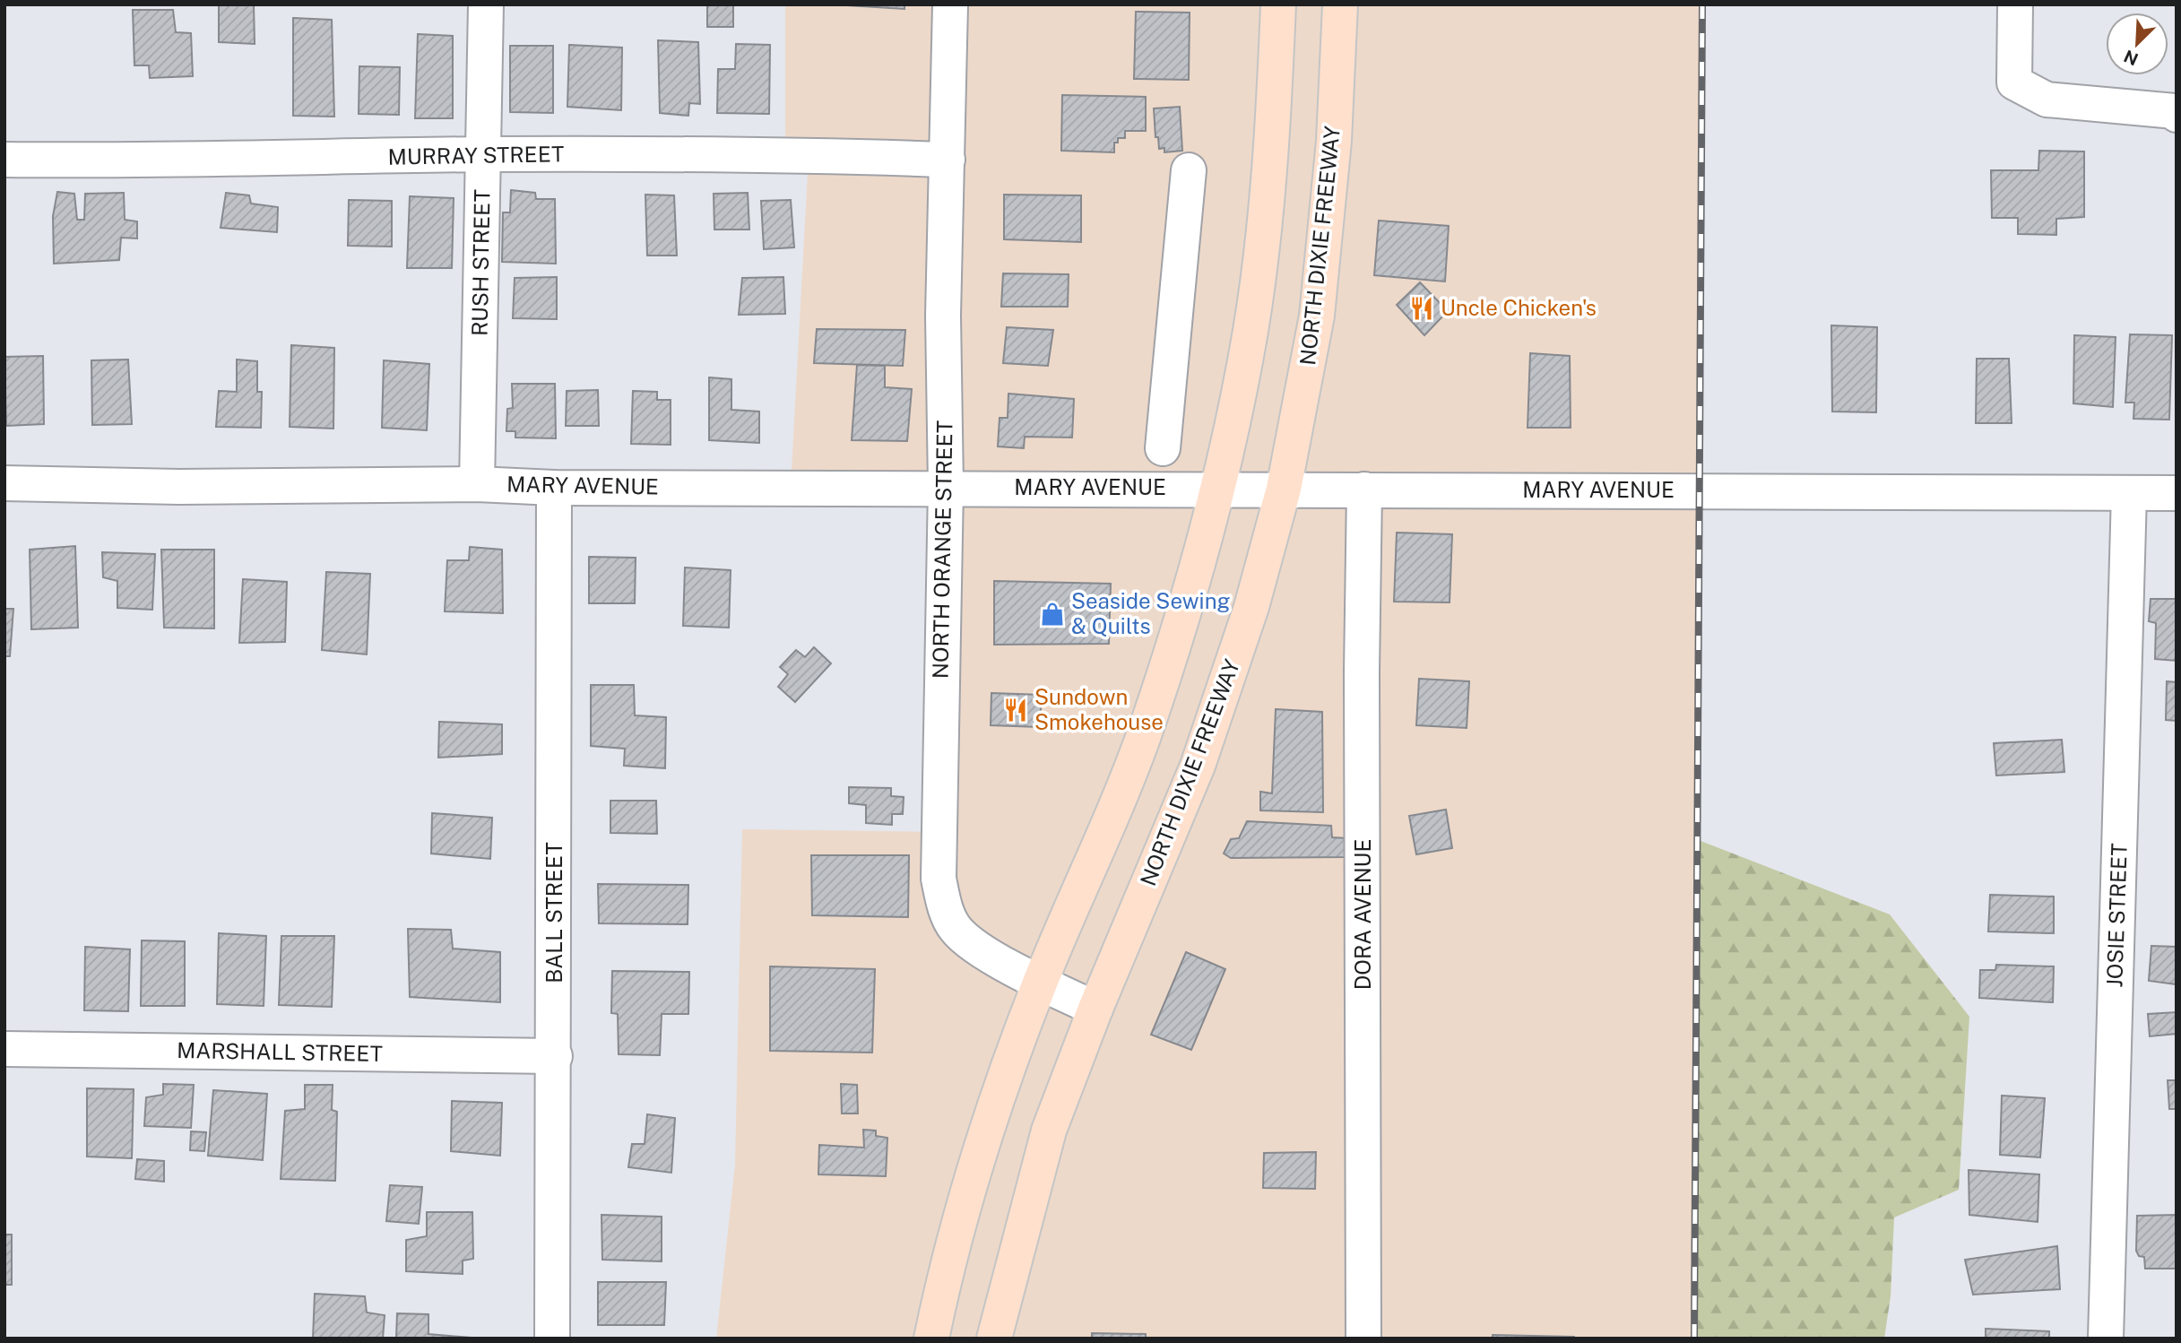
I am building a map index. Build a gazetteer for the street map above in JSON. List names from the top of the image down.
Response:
{
  "streets": {
    "main road": ["NORTH DIXIE FREEWAY"],
    "street": [
      "MURRAY STREET",
      "RUSH STREET",
      "MARY AVENUE",
      "NORTH ORANGE STREET",
      "BALL STREET",
      "DORA AVENUE",
      "JOSIE STREET",
      "MARSHALL STREET"
    ]
  },
  "crossings": [
    ["MURRAY STREET", "RUSH STREET"],
    ["MURRAY STREET", "NORTH ORANGE STREET"],
    ["NORTH DIXIE FREEWAY", "MARY AVENUE"],
    ["NORTH DIXIE FREEWAY", "NORTH ORANGE STREET"],
    ["RUSH STREET", "MARY AVENUE"],
    ["MARY AVENUE", "NORTH ORANGE STREET"],
    ["MARY AVENUE", "BALL STREET"],
    ["MARY AVENUE", "DORA AVENUE"],
    ["MARY AVENUE", "JOSIE STREET"],
    ["BALL STREET", "MARSHALL STREET"]
  ],
  "places": {
    "restaurant": ["Uncle Chicken's", "Sundown Smokehouse"],
    "shop": ["Seaside Sewing & Quilts"]
  },
  "north": "bottom left"
}
